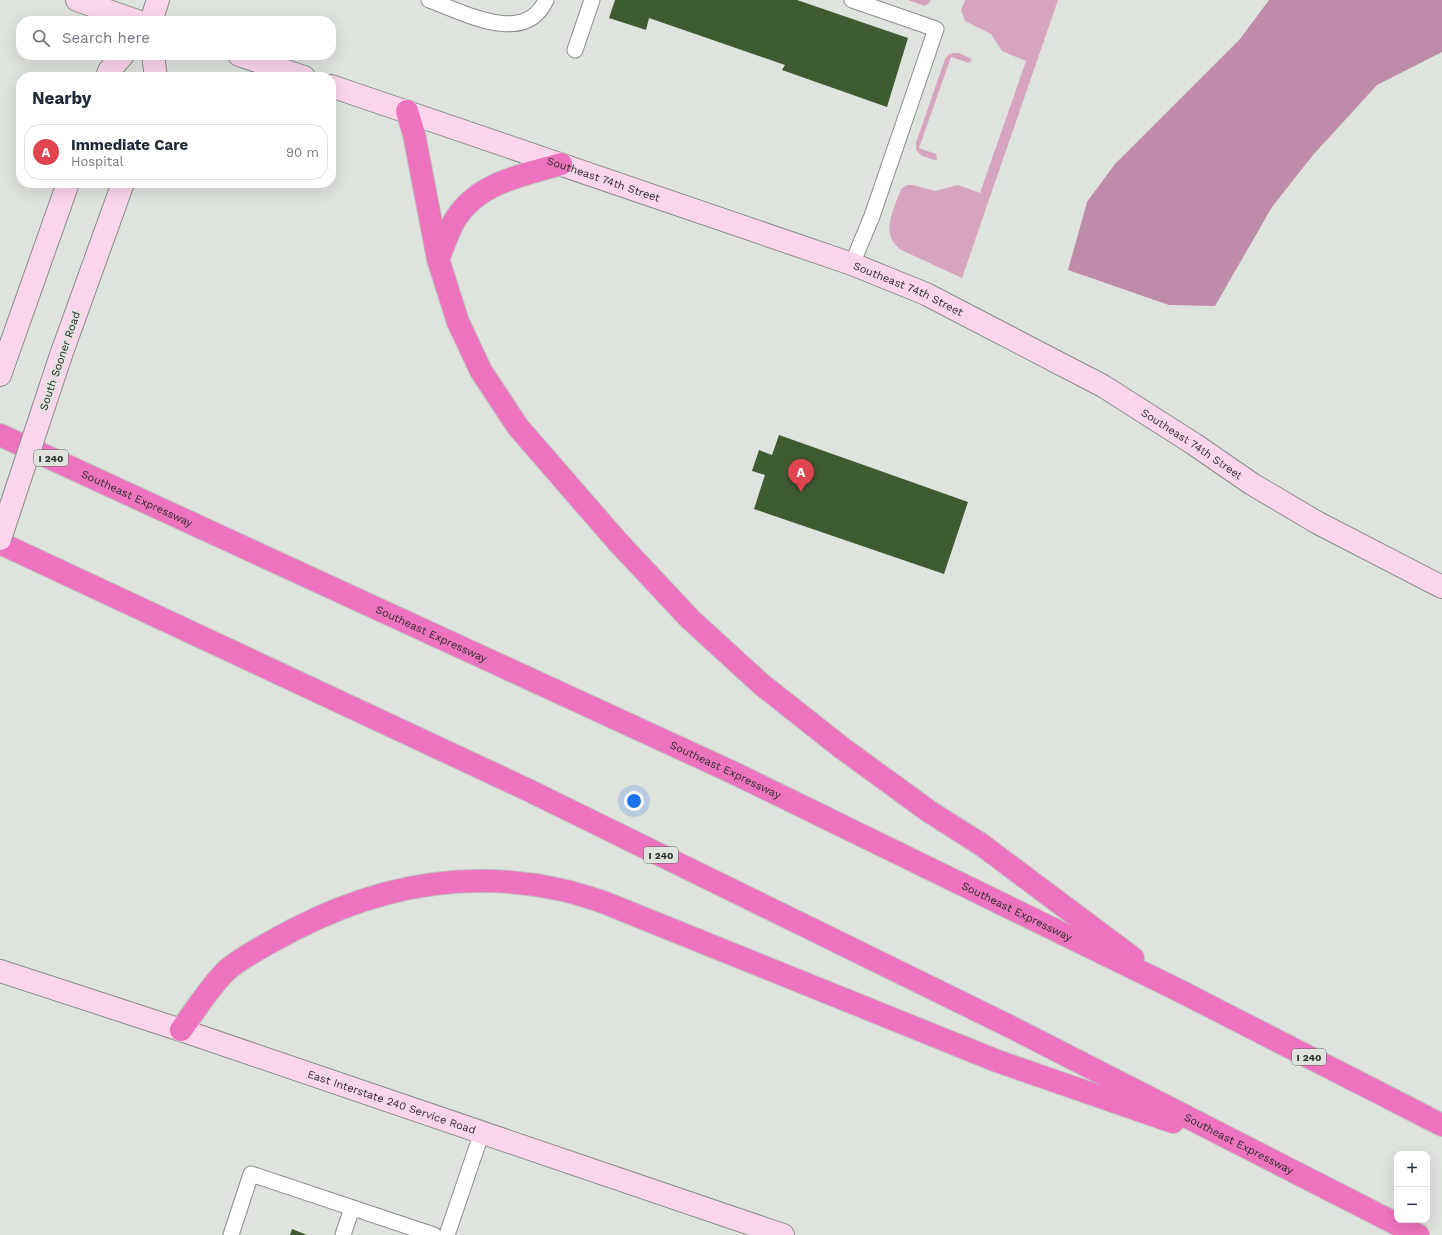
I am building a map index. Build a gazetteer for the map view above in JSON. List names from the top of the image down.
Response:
{
  "streets": {
    "highway": ["I 240", "Southeast Expressway"],
    "main road": ["Southeast 74th Street", "South Sooner Road", "East Interstate 240 Service Road"]
  },
  "page": {
    "search": "Search here",
    "heading": "Nearby",
    "list": [
      {
        "mark": "A",
        "name": "Immediate Care",
        "note": "Hospital",
        "value": "90 m"
      }
    ],
    "pins": "A",
    "map_buttons": ["+", "−"]
  }
}
